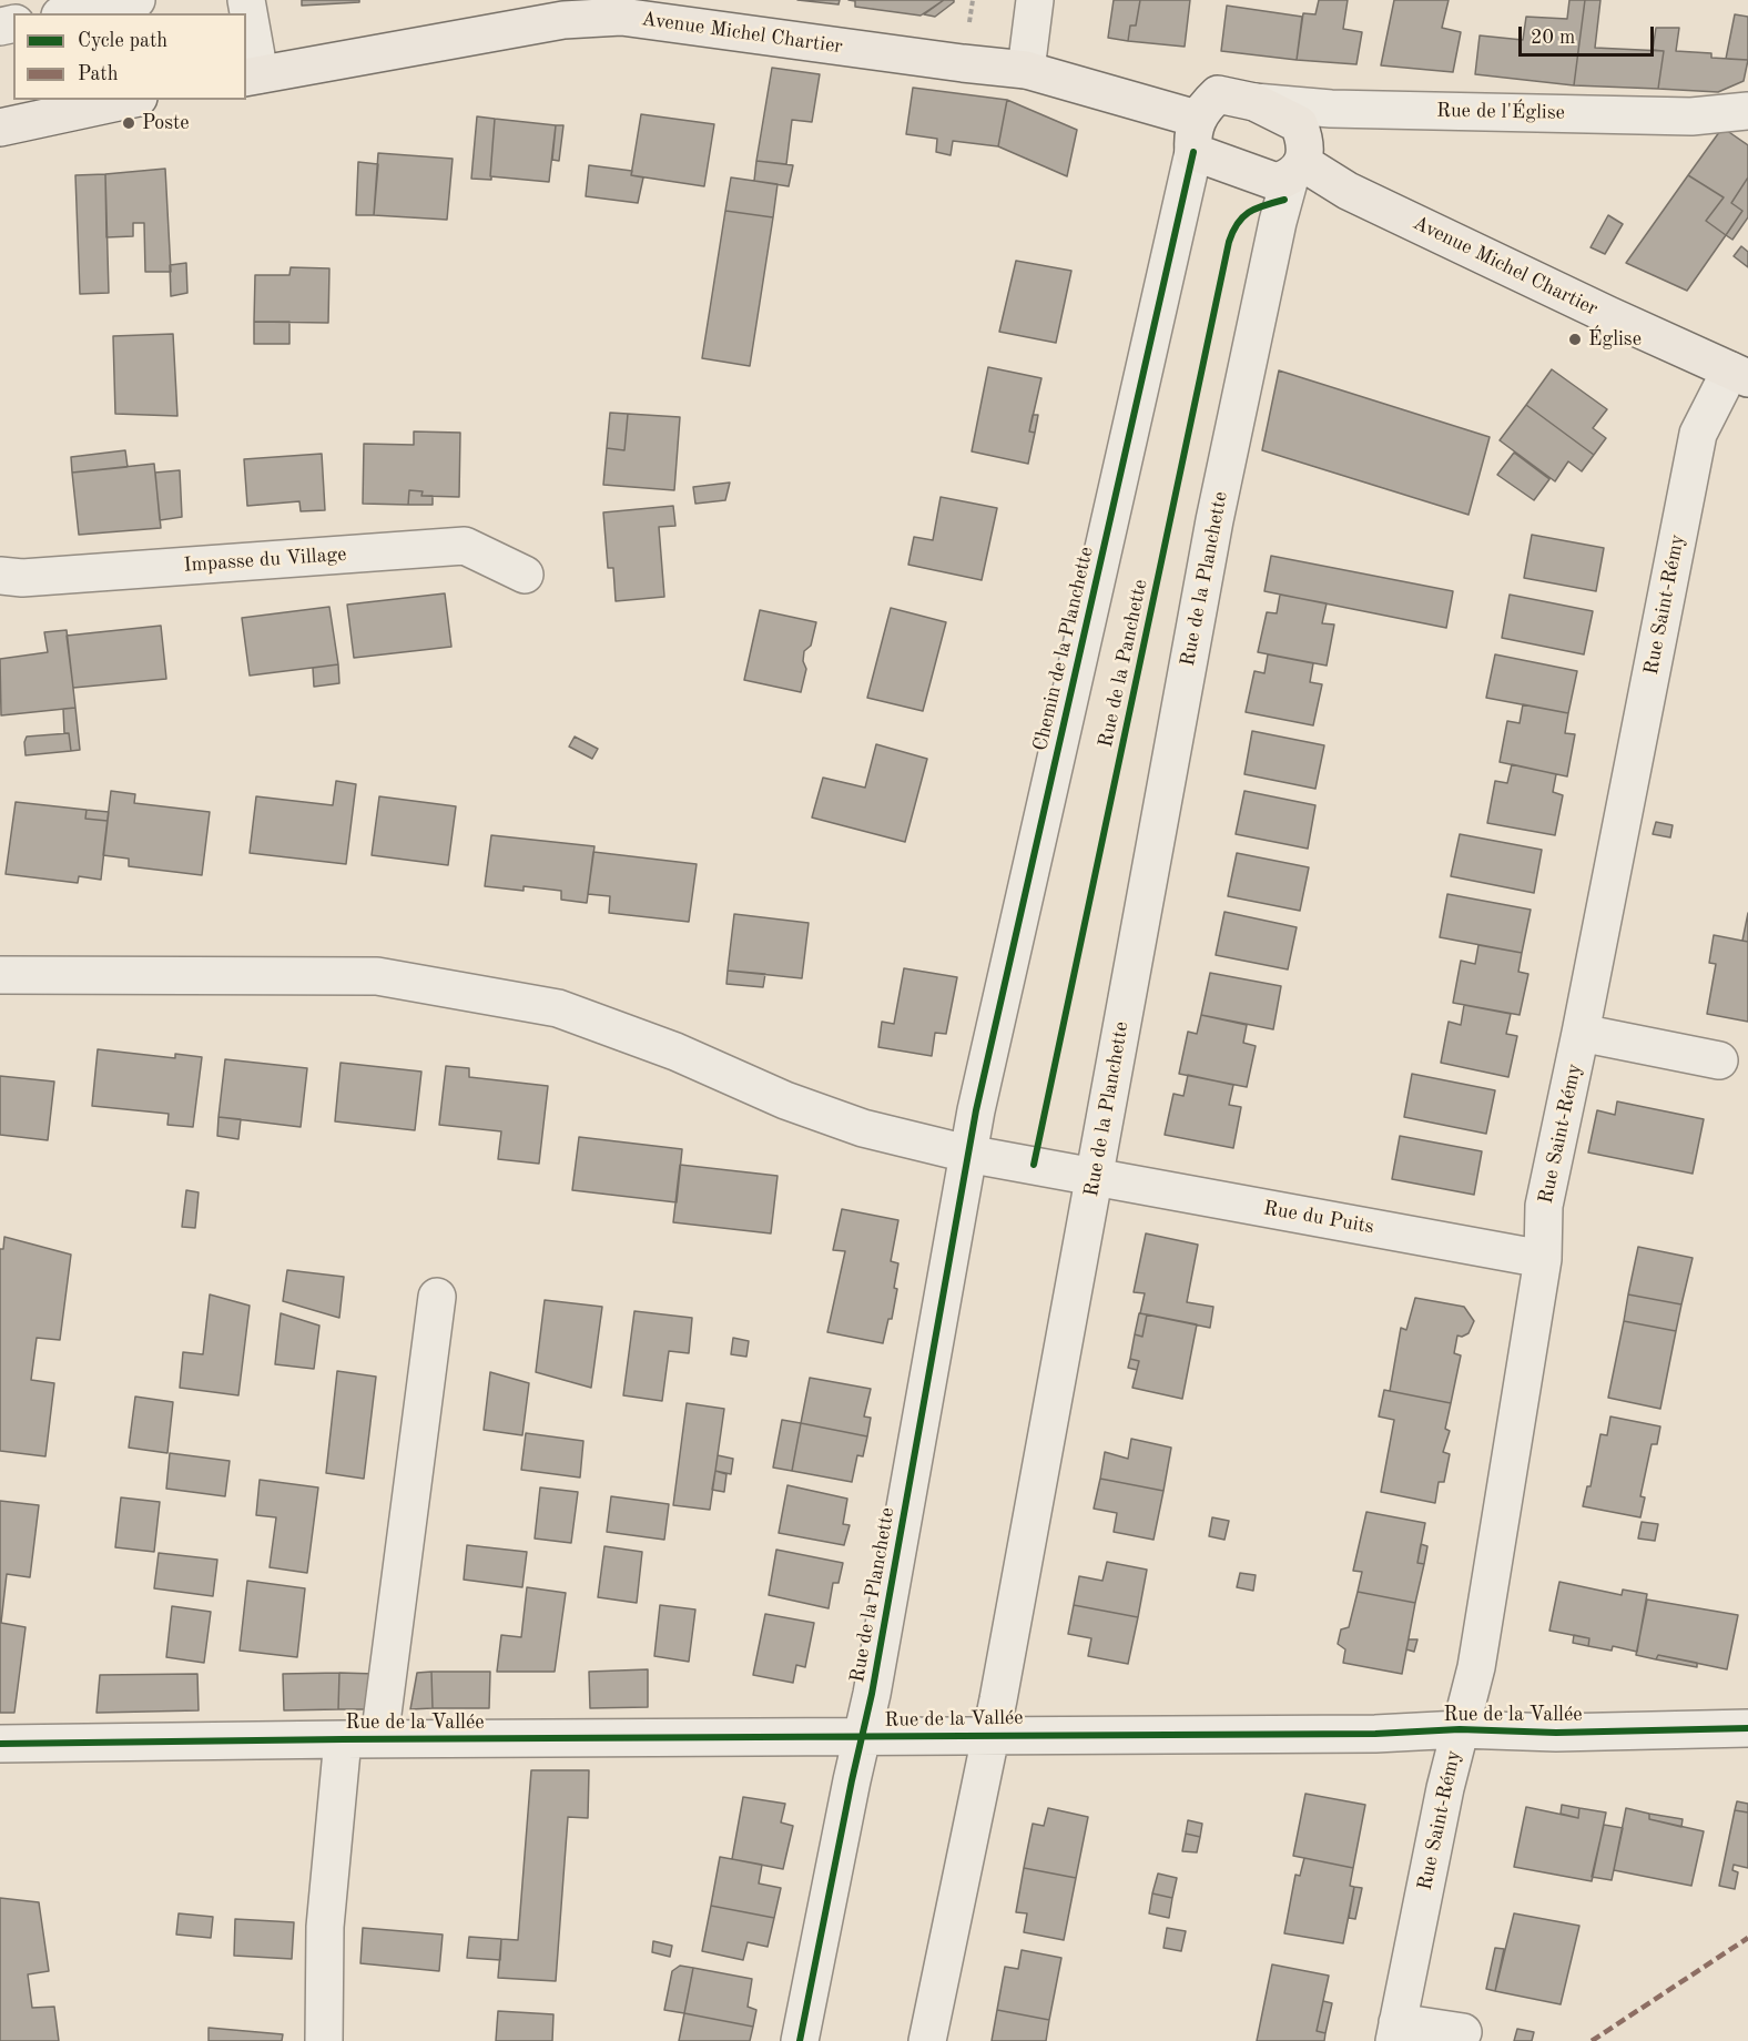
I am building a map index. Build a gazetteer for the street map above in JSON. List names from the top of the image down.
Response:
{
  "streets": {
    "main road": ["Avenue Michel Chartier"],
    "street": [
      "Rue de l'Église",
      "Impasse du Village",
      "Rue de la Planchette",
      "Rue Saint-Rémy",
      "Chemin de la Planchette",
      "Rue du Puits",
      "Rue de la Vallée"
    ],
    "cycle path": ["Rue de la Panchette"]
  },
  "crossings": [
    ["Avenue Michel Chartier", "Rue de la Planchette"],
    ["Avenue Michel Chartier", "Rue Saint-Rémy"],
    ["Avenue Michel Chartier", "Chemin de la Planchette"],
    ["Rue de la Planchette", "Chemin de la Planchette"],
    ["Rue de la Planchette", "Rue du Puits"],
    ["Rue de la Planchette", "Rue de la Vallée"],
    ["Rue Saint-Rémy", "Rue du Puits"],
    ["Rue Saint-Rémy", "Rue de la Vallée"],
    ["Chemin de la Planchette", "Rue du Puits"]
  ],
  "places": ["Poste", "Église"],
  "legend": ["Cycle path", "Path"],
  "scale_bar": "20 m"
}
